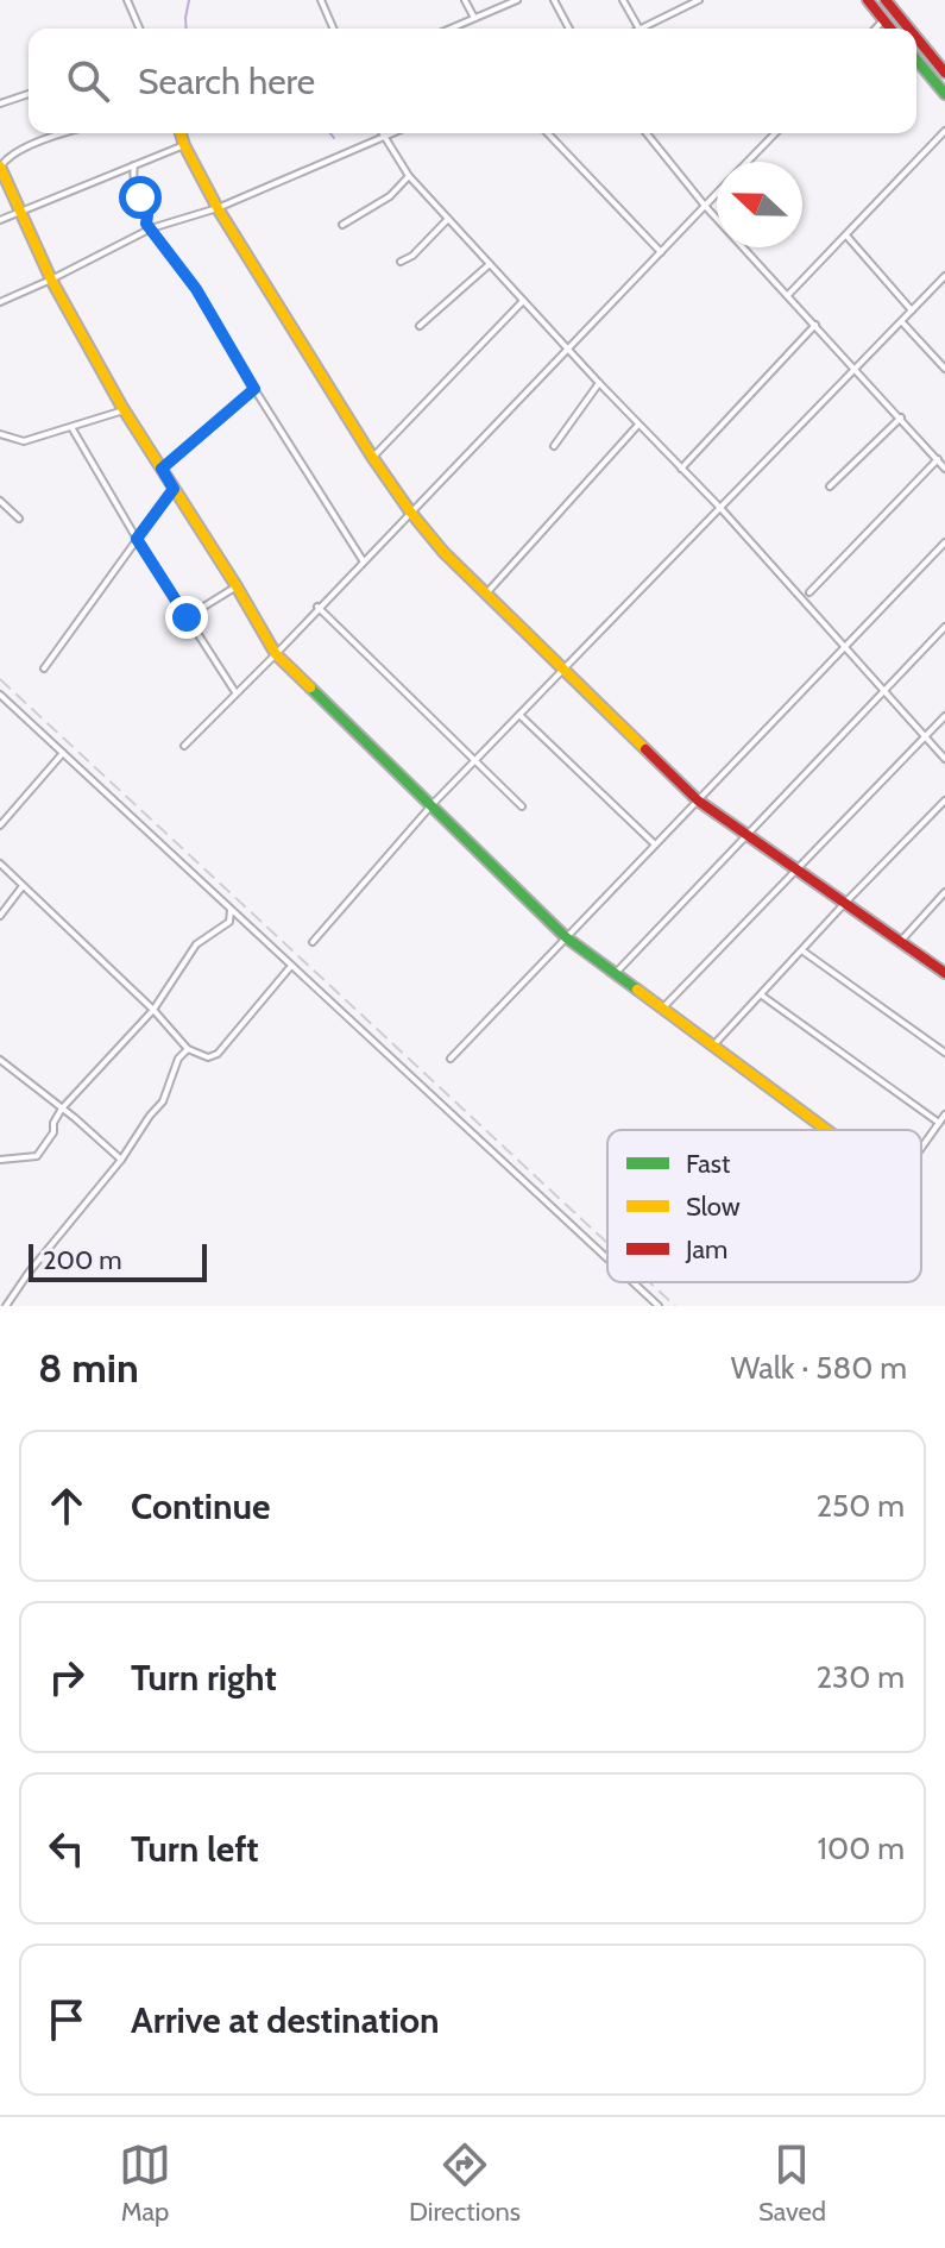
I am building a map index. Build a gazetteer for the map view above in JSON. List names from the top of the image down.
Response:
{
  "legend": ["Fast", "Slow", "Jam"],
  "scale_bar": "200 m",
  "north": "left",
  "page": {
    "search": "Search here",
    "scale": "200 m",
    "heading": ["8 min", "Walk · 580 m"],
    "list": [
      ["Continue", "250 m"],
      ["Turn right", "230 m"],
      ["Turn left", "100 m"],
      "Arrive at destination"
    ],
    "nav": ["Map", "Directions", "Saved"]
  }
}
